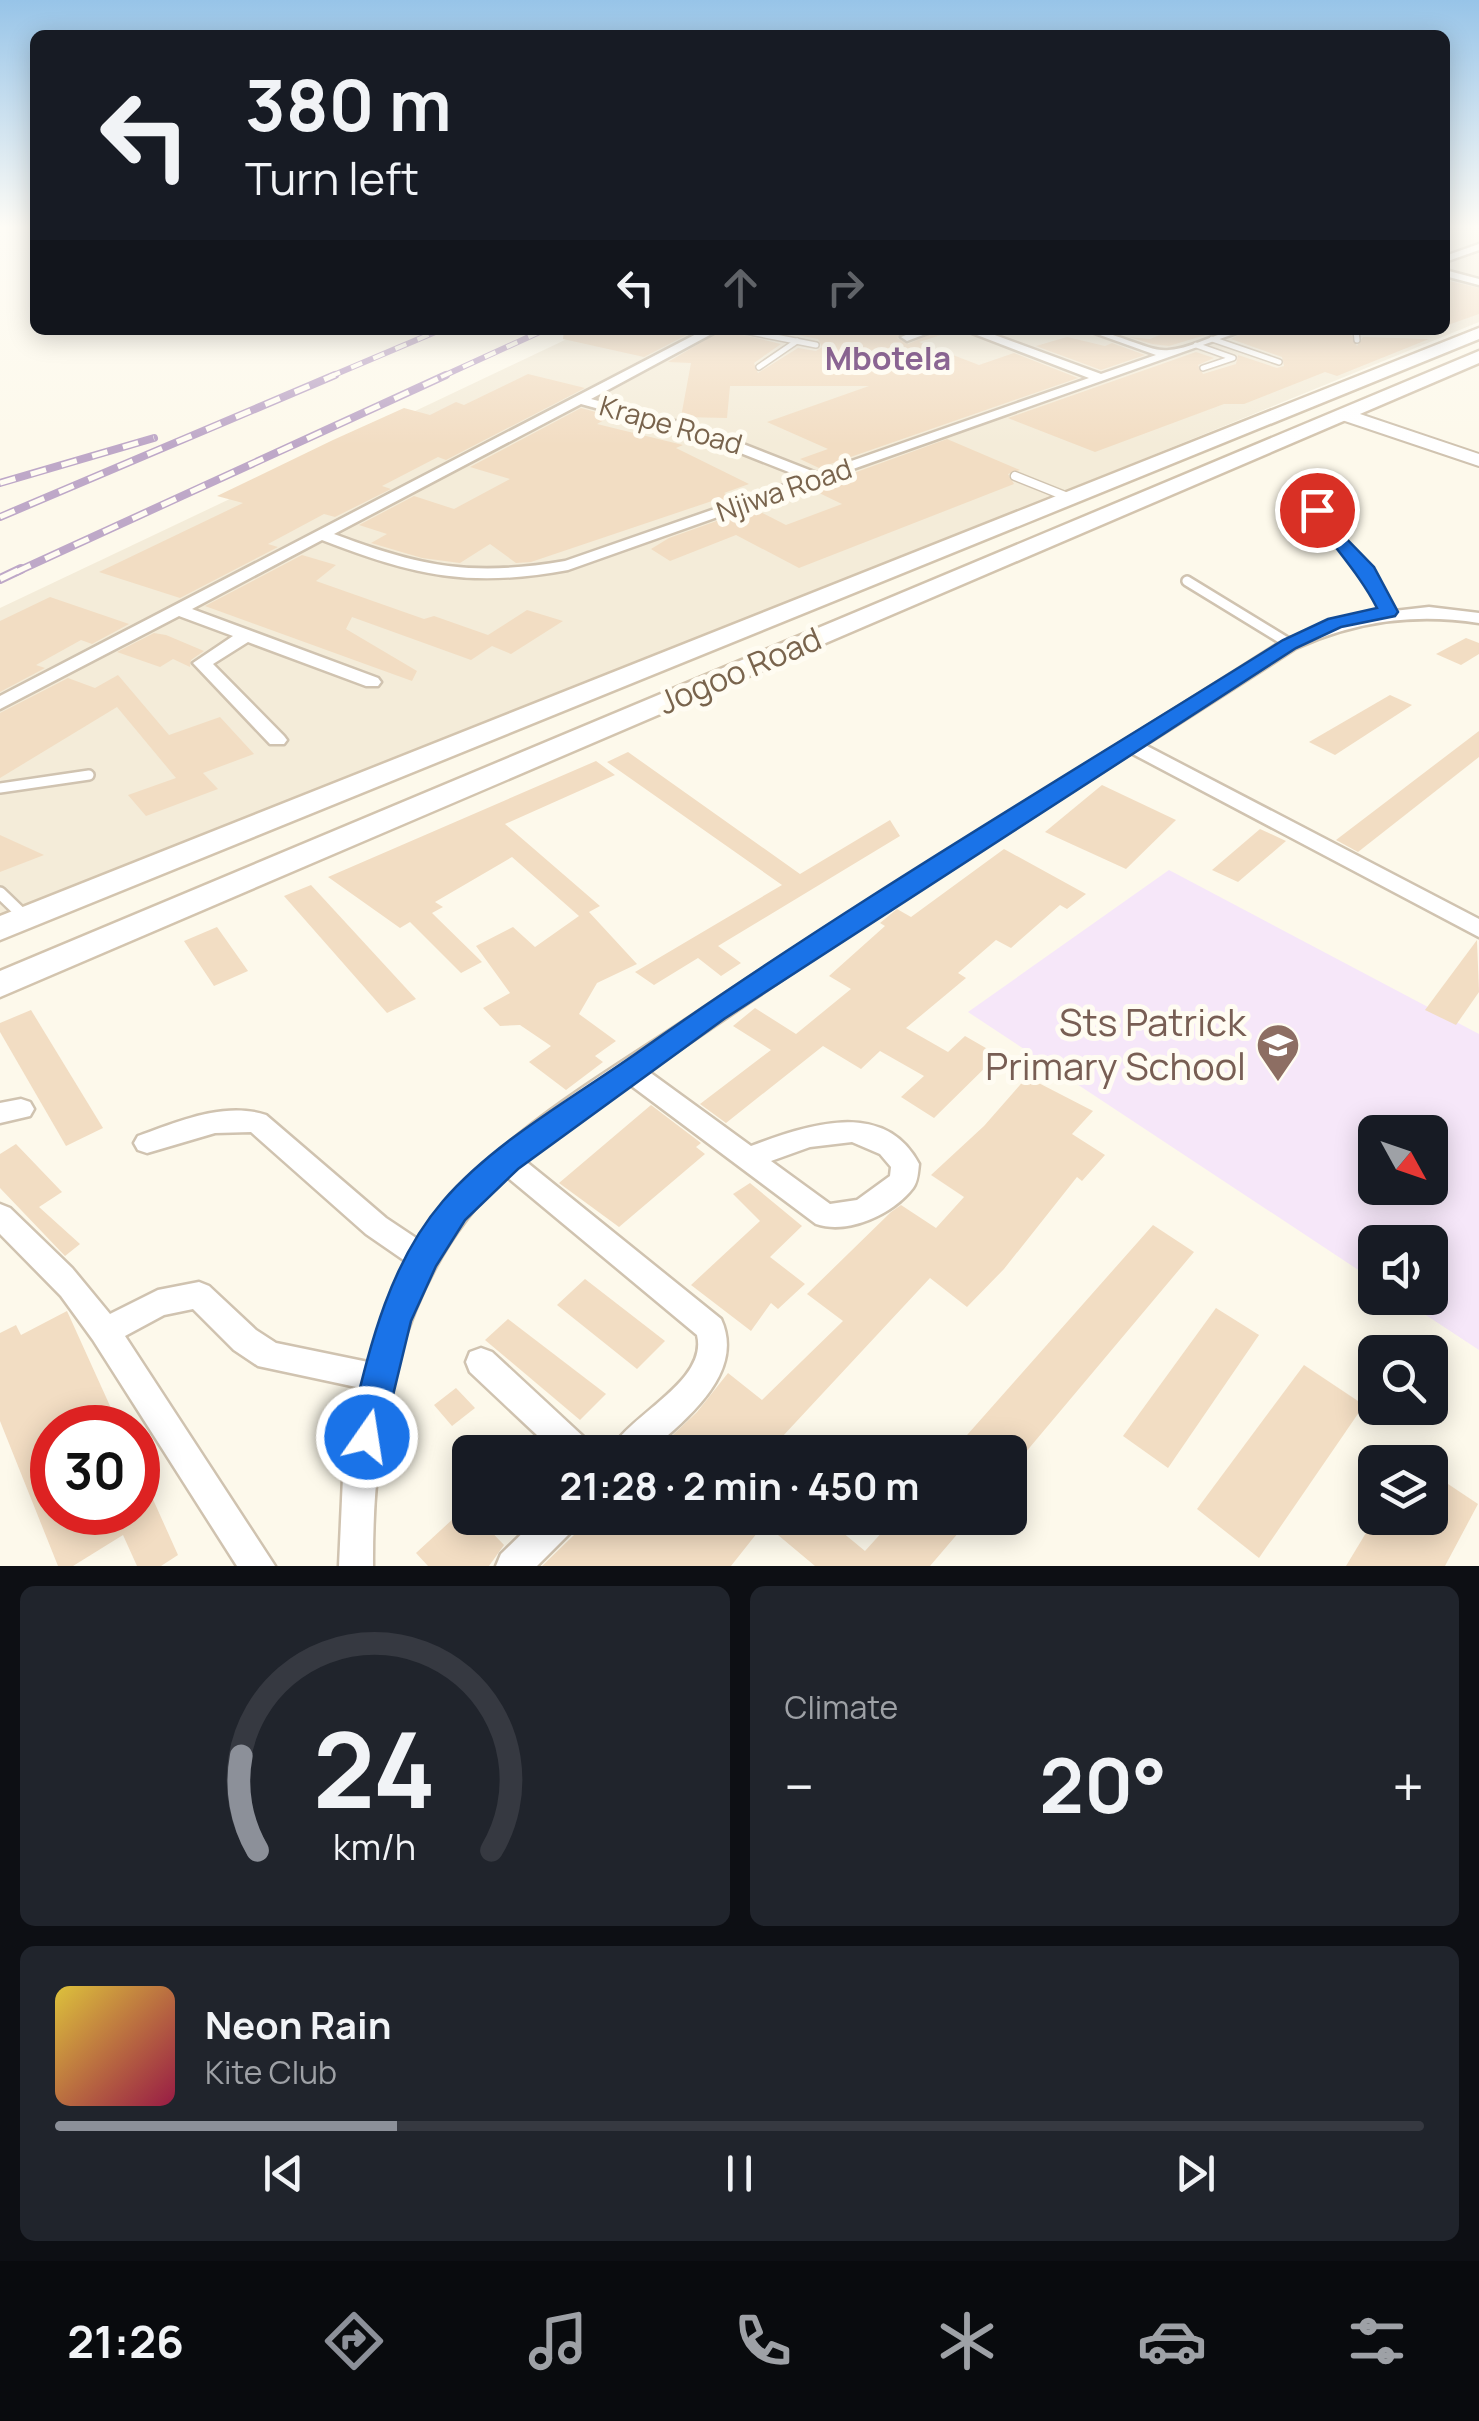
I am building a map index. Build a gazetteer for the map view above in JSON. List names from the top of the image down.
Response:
{
  "streets": {
    "main road": ["Jogoo Road"],
    "street": ["Krape Road", "Njiwa Road"]
  },
  "crossings": [
    ["Krape Road", "Njiwa Road"]
  ],
  "districts": ["Mbotela"],
  "places": {
    "school or university": ["Sts Patrick Primary School"]
  },
  "north": "bottom right",
  "page": {
    "turn": ["380 m", "Turn left"],
    "limit": "30",
    "trip": "21:28 · 2 min · 450 m",
    "tile": "Climate",
    "heat": ["−", "20°", "+"],
    "song": ["Neon Rain", "Kite Club"],
    "tabs": "21:26",
    "gauge": ["24", "km/h"]
  }
}
